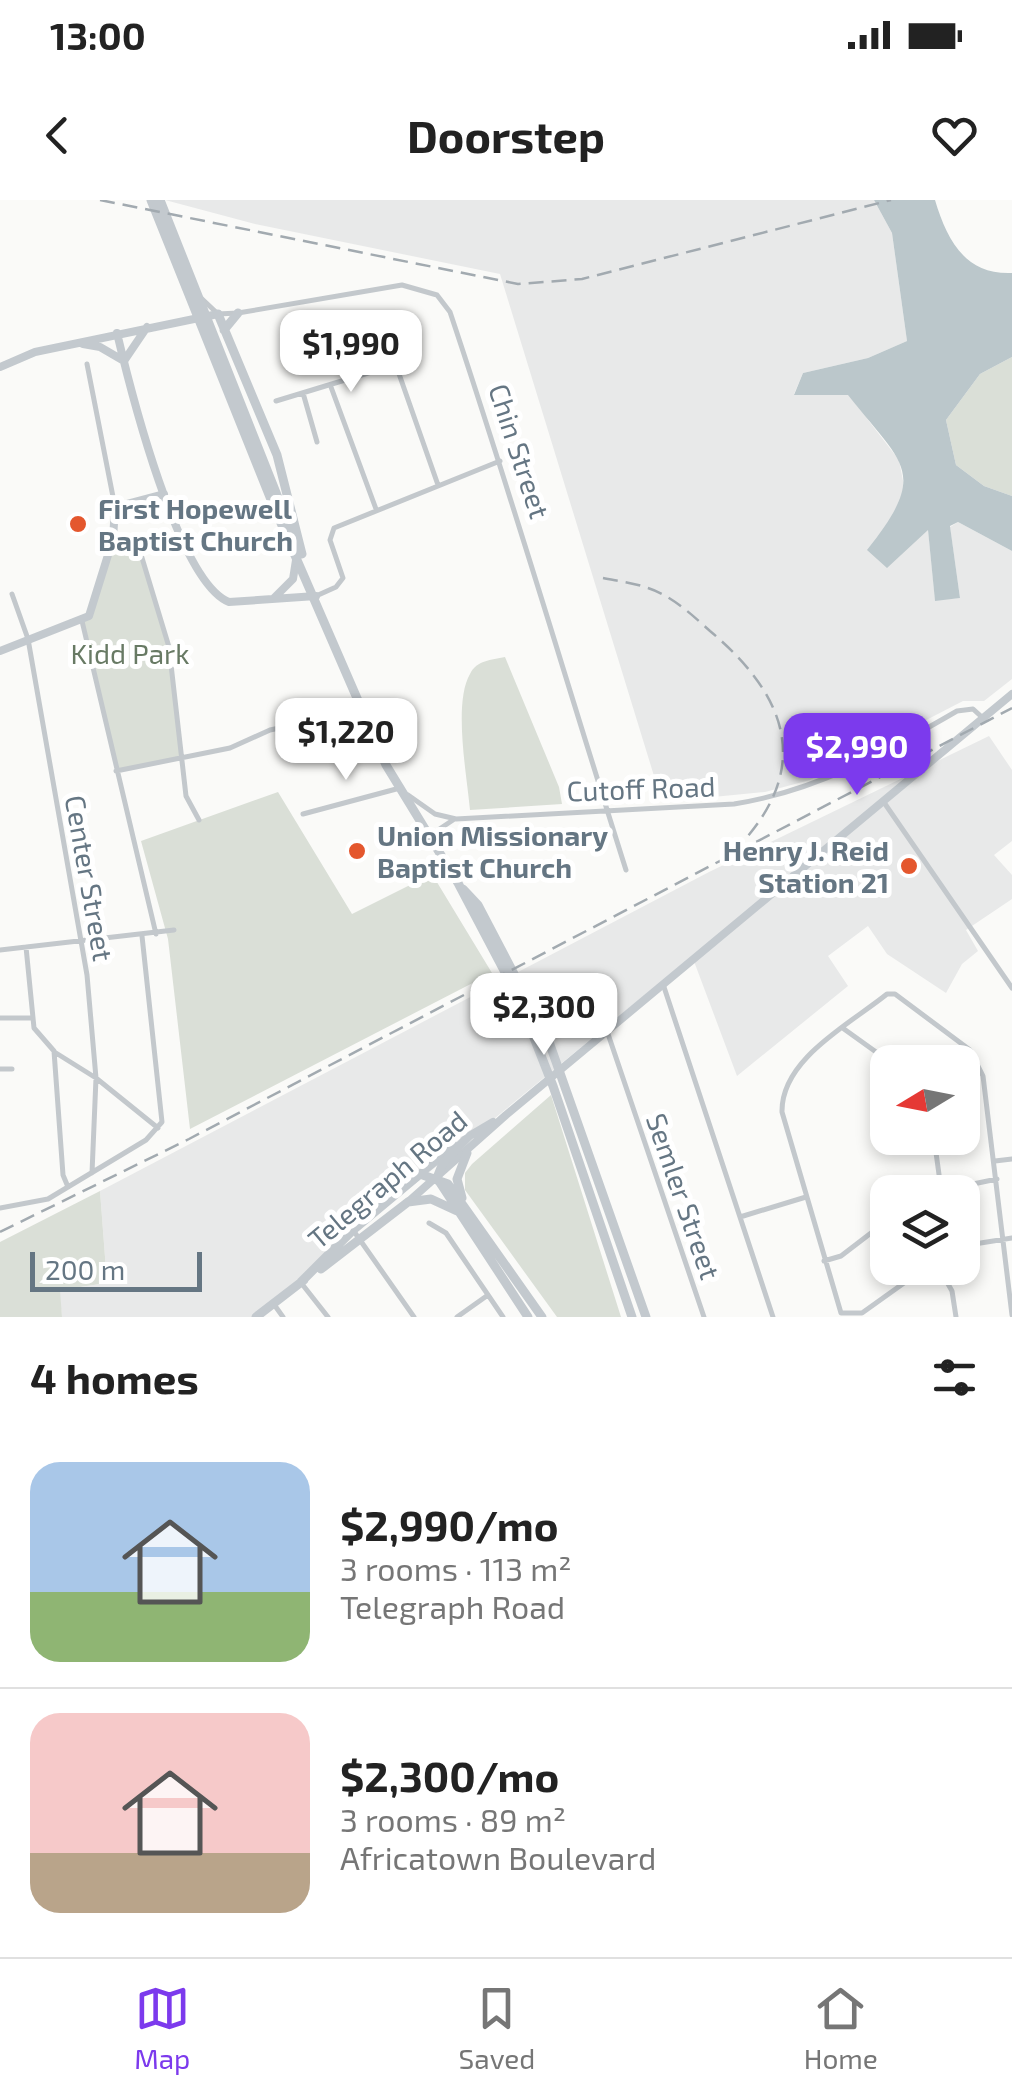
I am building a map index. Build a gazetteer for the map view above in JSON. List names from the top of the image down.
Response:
{
  "streets": {
    "main road": ["Telegraph Road"],
    "street": [
      "Chin Street",
      "Cutoff Road",
      "Center Street",
      "Semler Street"
    ]
  },
  "crossings": [
    ["Chin Street", "Cutoff Road"],
    ["Cutoff Road", "Telegraph Road"],
    ["Telegraph Road", "Semler Street"]
  ],
  "parks": ["Kidd Park"],
  "places": ["First Hopewell Baptist Church", "Union Missionary Baptist Church", "Henry J. Reid Station 21"],
  "scale_bar": "200 m",
  "north": "left",
  "page": {
    "status": "13:00",
    "header": "Doorstep",
    "price": [
      "$1,990",
      "$1,220",
      "$2,990",
      "$2,300"
    ],
    "scale": "200 m",
    "heading": "4 homes",
    "list": [
      {
        "name": "$2,990/mo",
        "note": "3 rooms · 113 m² · Telegraph Road"
      },
      {
        "name": "$2,300/mo",
        "note": "3 rooms · 89 m² · Africatown Boulevard"
      }
    ],
    "tabs": ["Map", "Saved", "Home"]
  }
}
